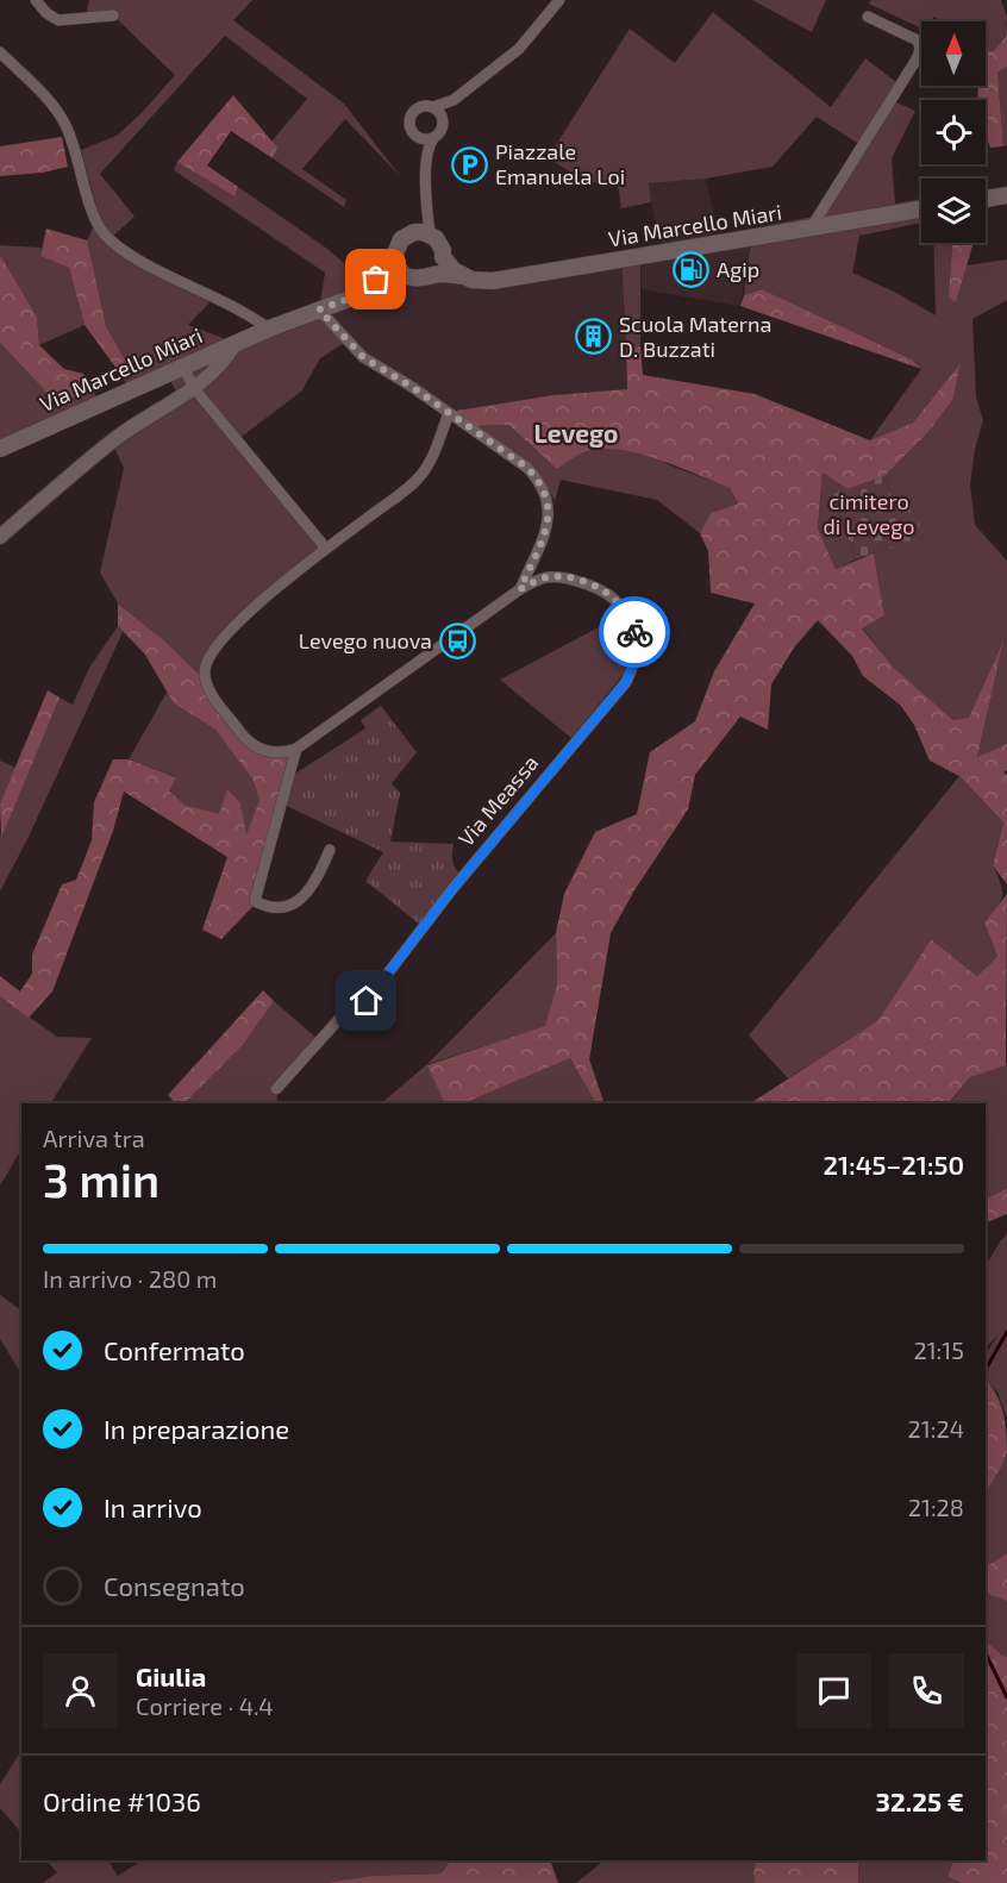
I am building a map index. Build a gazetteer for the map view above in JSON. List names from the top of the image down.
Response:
{
  "streets": {
    "main road": ["Via Marcello Miari"],
    "street": ["Via Meassa"]
  },
  "crossings": [
    ["Via Marcello Miari", "Via Meassa"]
  ],
  "districts": ["Levego"],
  "parks": ["cimitero di Levego"],
  "places": {
    "parking": ["Piazzale Emanuela Loi"],
    "fuel station": ["Agip"],
    "building": ["Scuola Materna D. Buzzati"],
    "bus stop": ["Levego nuova"]
  },
  "north": "top",
  "page": {
    "heading": ["3 min", "Arriva tra", "21:45–21:50"],
    "panel": [
      "Giulia",
      "Corriere · 4.4",
      "Ordine #1036",
      "32.25 €"
    ],
    "bar": "In arrivo · 280 m",
    "list": [
      ["Confermato", "21:15"],
      ["In preparazione", "21:24"],
      ["In arrivo", "21:28"],
      "Consegnato"
    ]
  }
}
